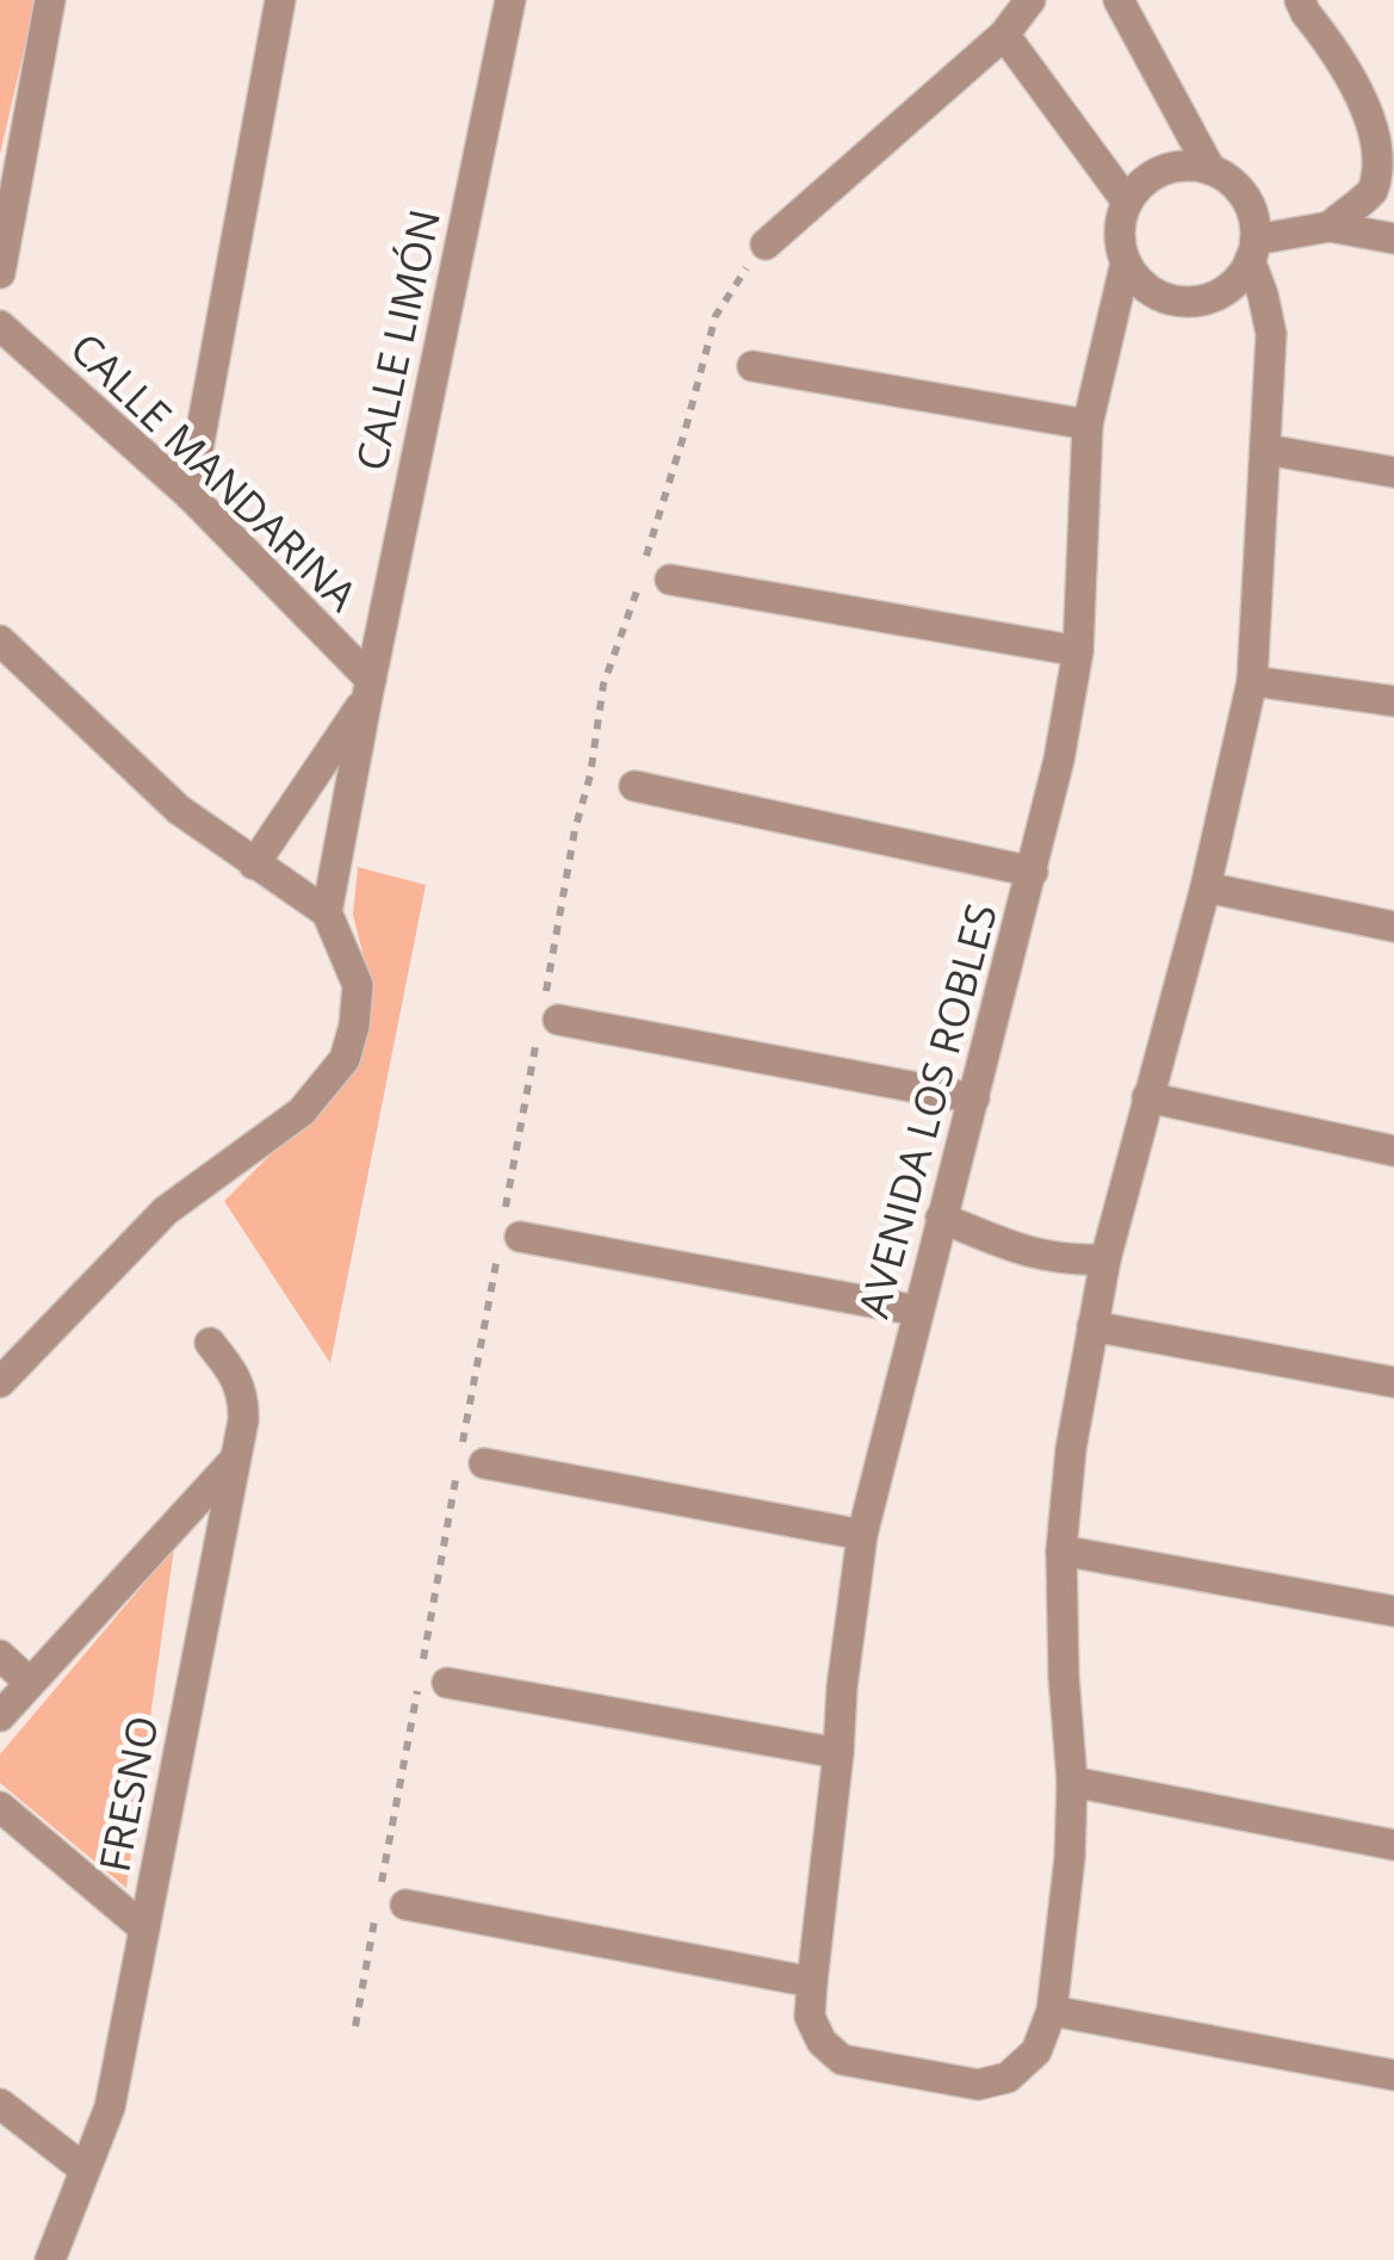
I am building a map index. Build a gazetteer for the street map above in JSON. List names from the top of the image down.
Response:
{
  "streets": {
    "street": [
      "CALLE LIMÓN",
      "CALLE MANDARINA",
      "AVENIDA LOS ROBLES",
      "FRESNO"
    ]
  },
  "crossings": [
    ["CALLE LIMÓN", "CALLE MANDARINA"]
  ]
}
